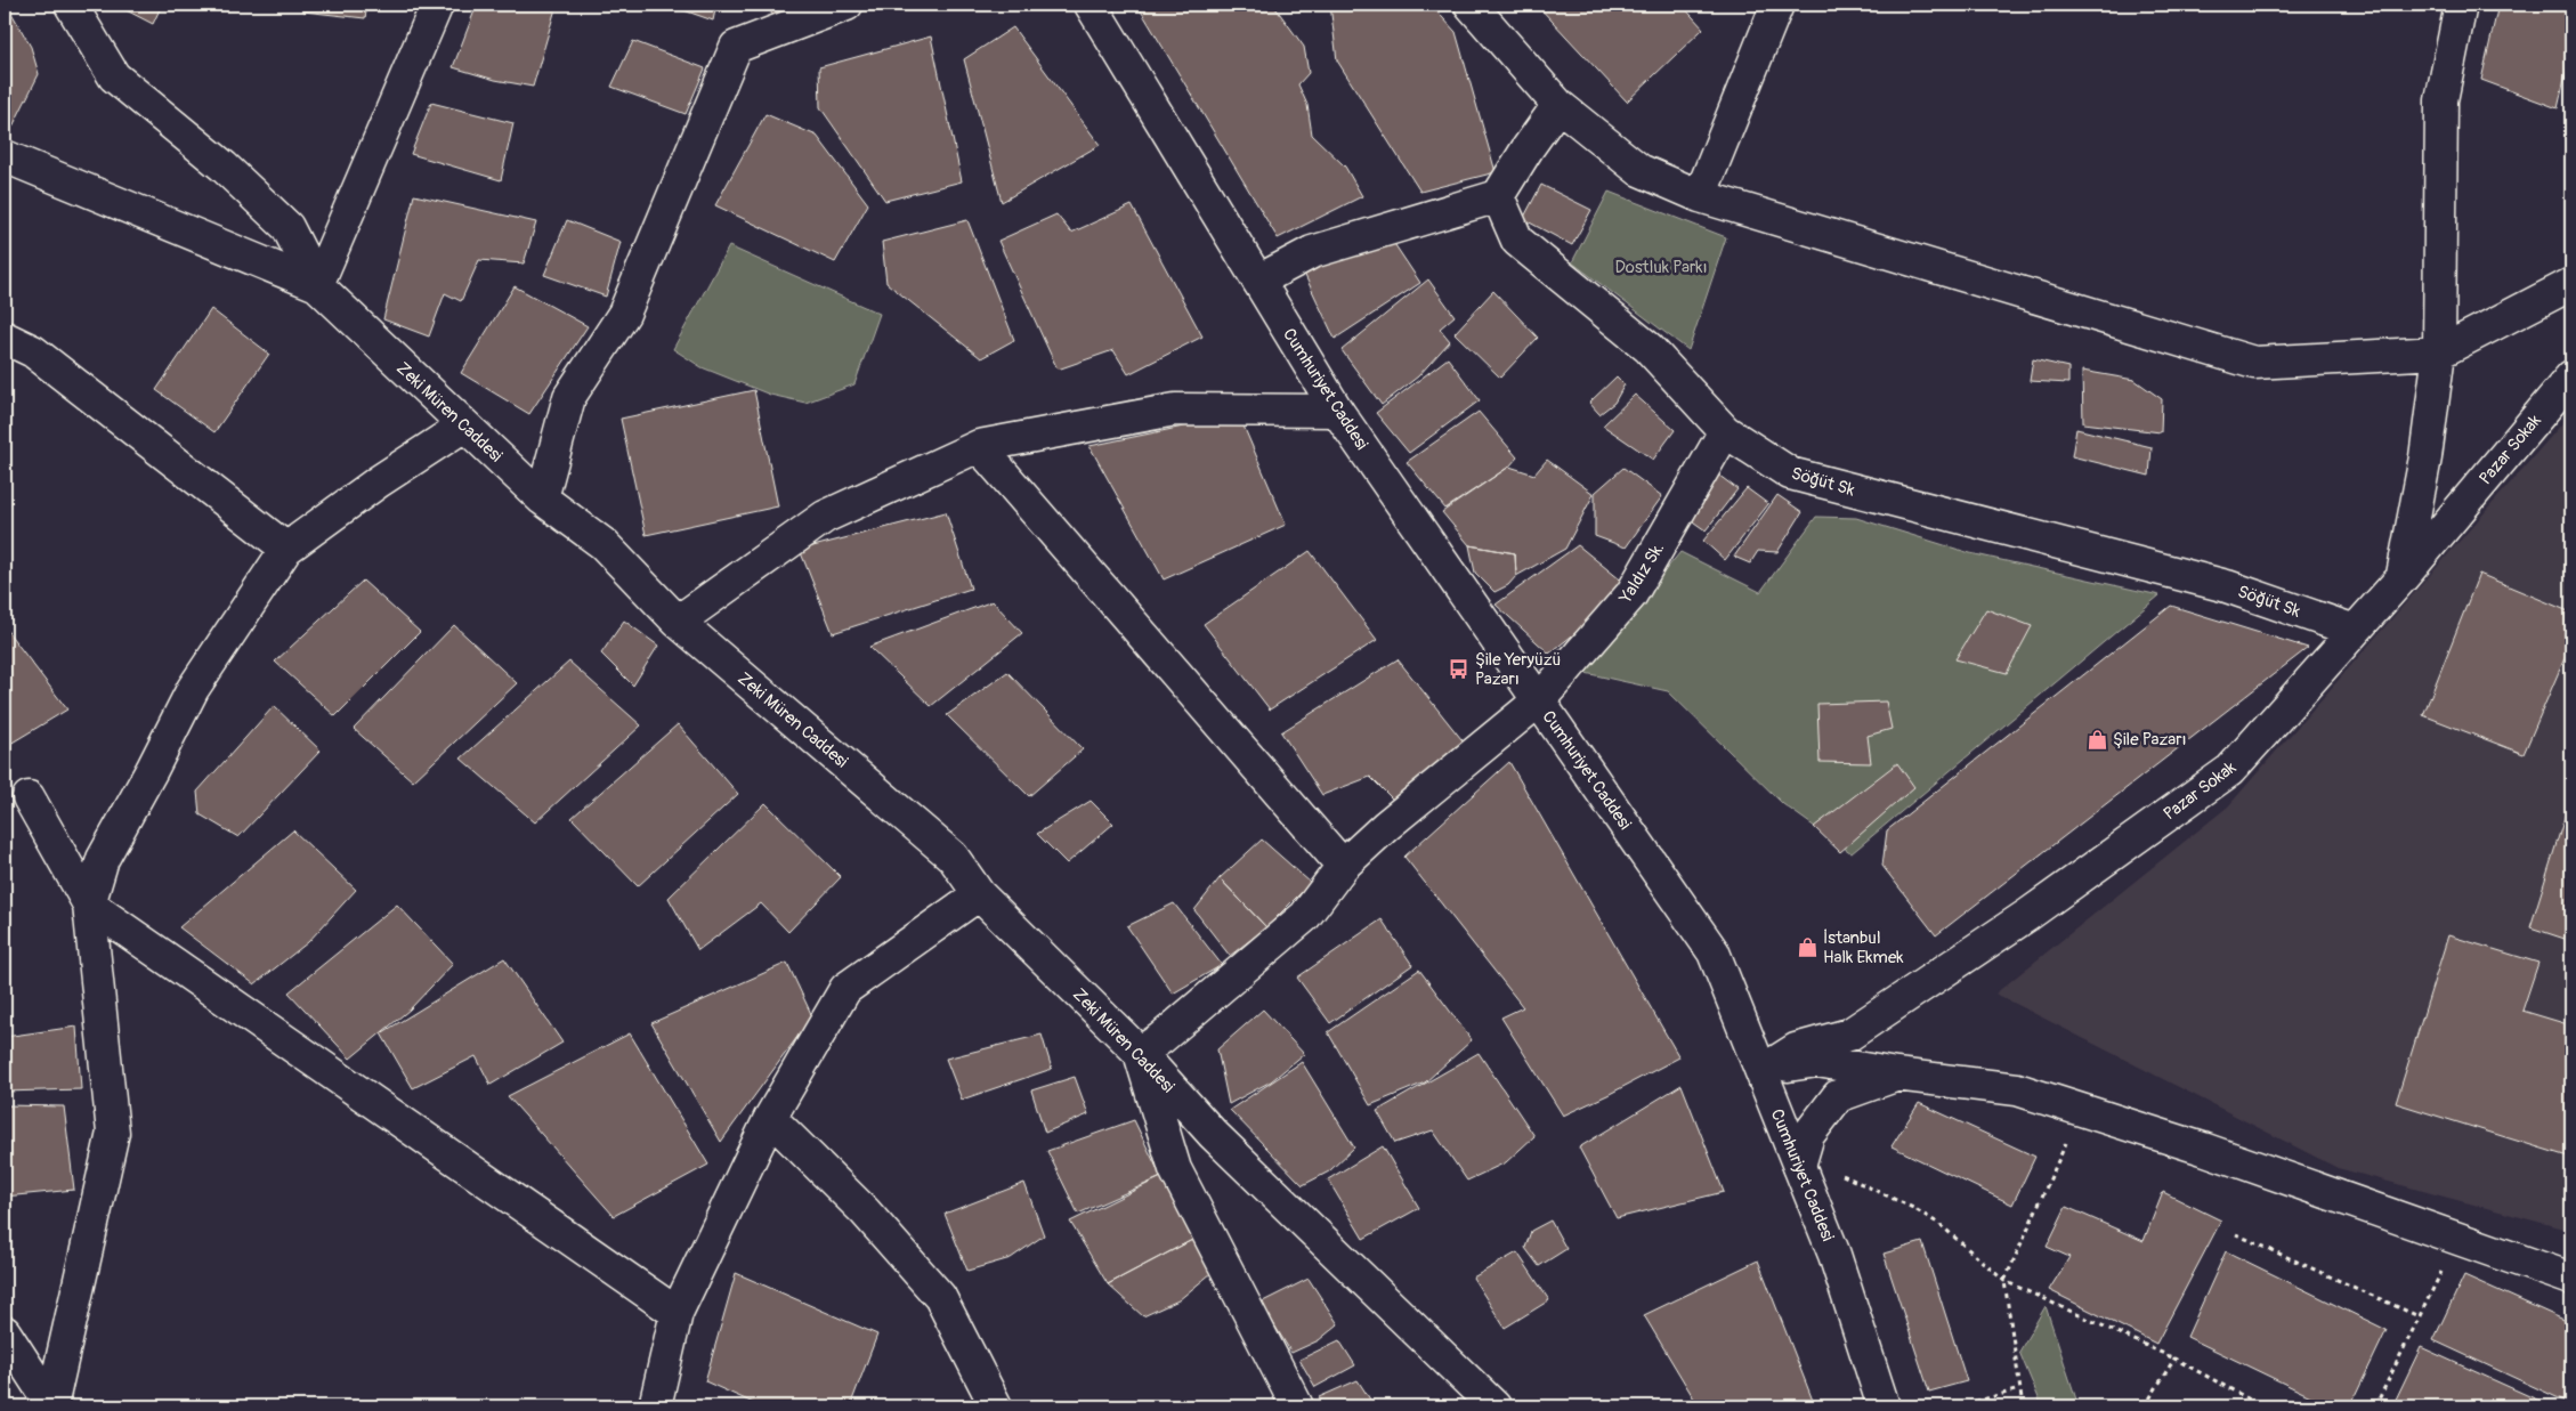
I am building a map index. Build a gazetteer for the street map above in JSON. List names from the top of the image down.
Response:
{
  "streets": {
    "street": [
      "Cumhuriyet Caddesi",
      "Zeki Müren Caddesi",
      "Pazar Sokak",
      "Söğüt Sk",
      "Yaldız Sk."
    ]
  },
  "crossings": [
    ["Cumhuriyet Caddesi", "Pazar Sokak"],
    ["Cumhuriyet Caddesi", "Yaldız Sk."],
    ["Zeki Müren Caddesi", "Yaldız Sk."],
    ["Pazar Sokak", "Söğüt Sk"],
    ["Söğüt Sk", "Yaldız Sk."]
  ],
  "parks": ["Dostluk Parkı"],
  "places": {
    "bus stop": ["Şile Yeryüzü Pazarı"],
    "shop": ["Şile Pazarı", "İstanbul Halk Ekmek"]
  }
}
